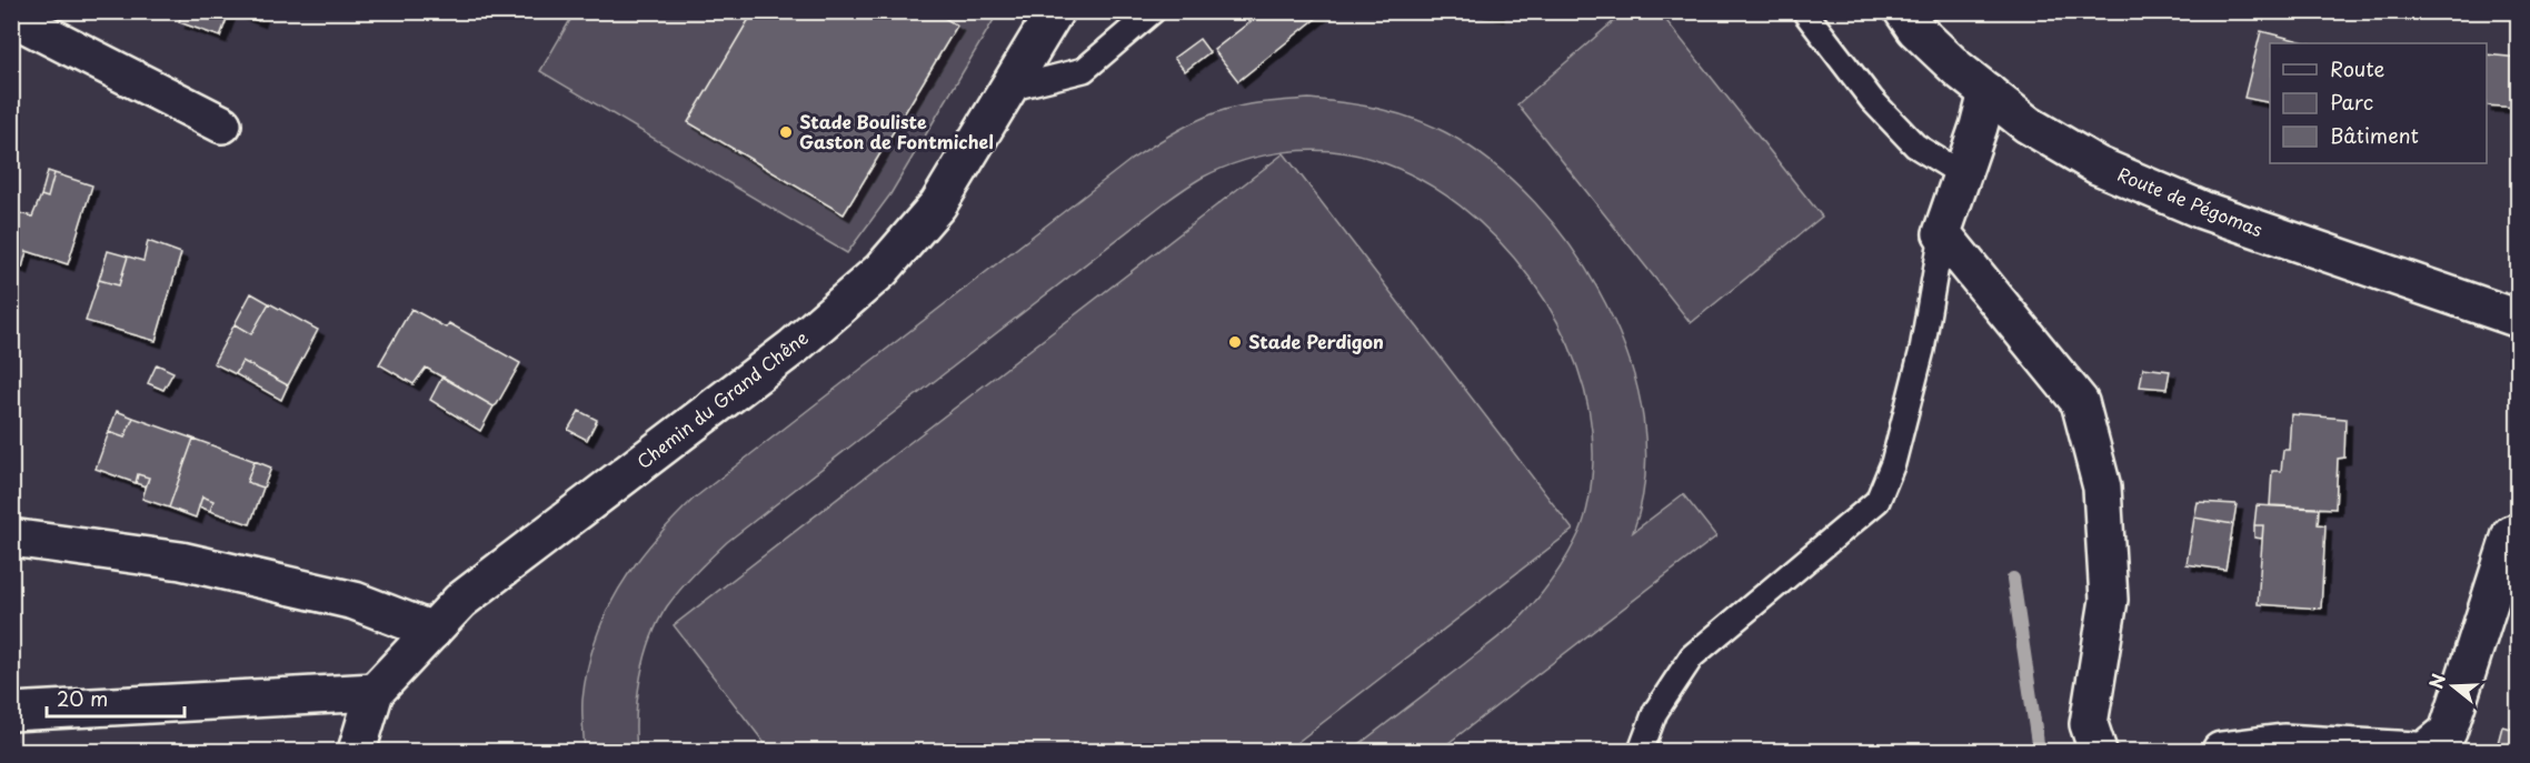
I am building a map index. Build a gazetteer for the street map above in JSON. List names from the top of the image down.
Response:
{
  "streets": {
    "street": ["Route de Pégomas", "Chemin du Grand Chêne"]
  },
  "places": ["Stade Bouliste Gaston de Fontmichel", "Stade Perdigon"],
  "legend": ["Route", "Parc", "Bâtiment"],
  "scale_bar": "20 m",
  "north": "left"
}
